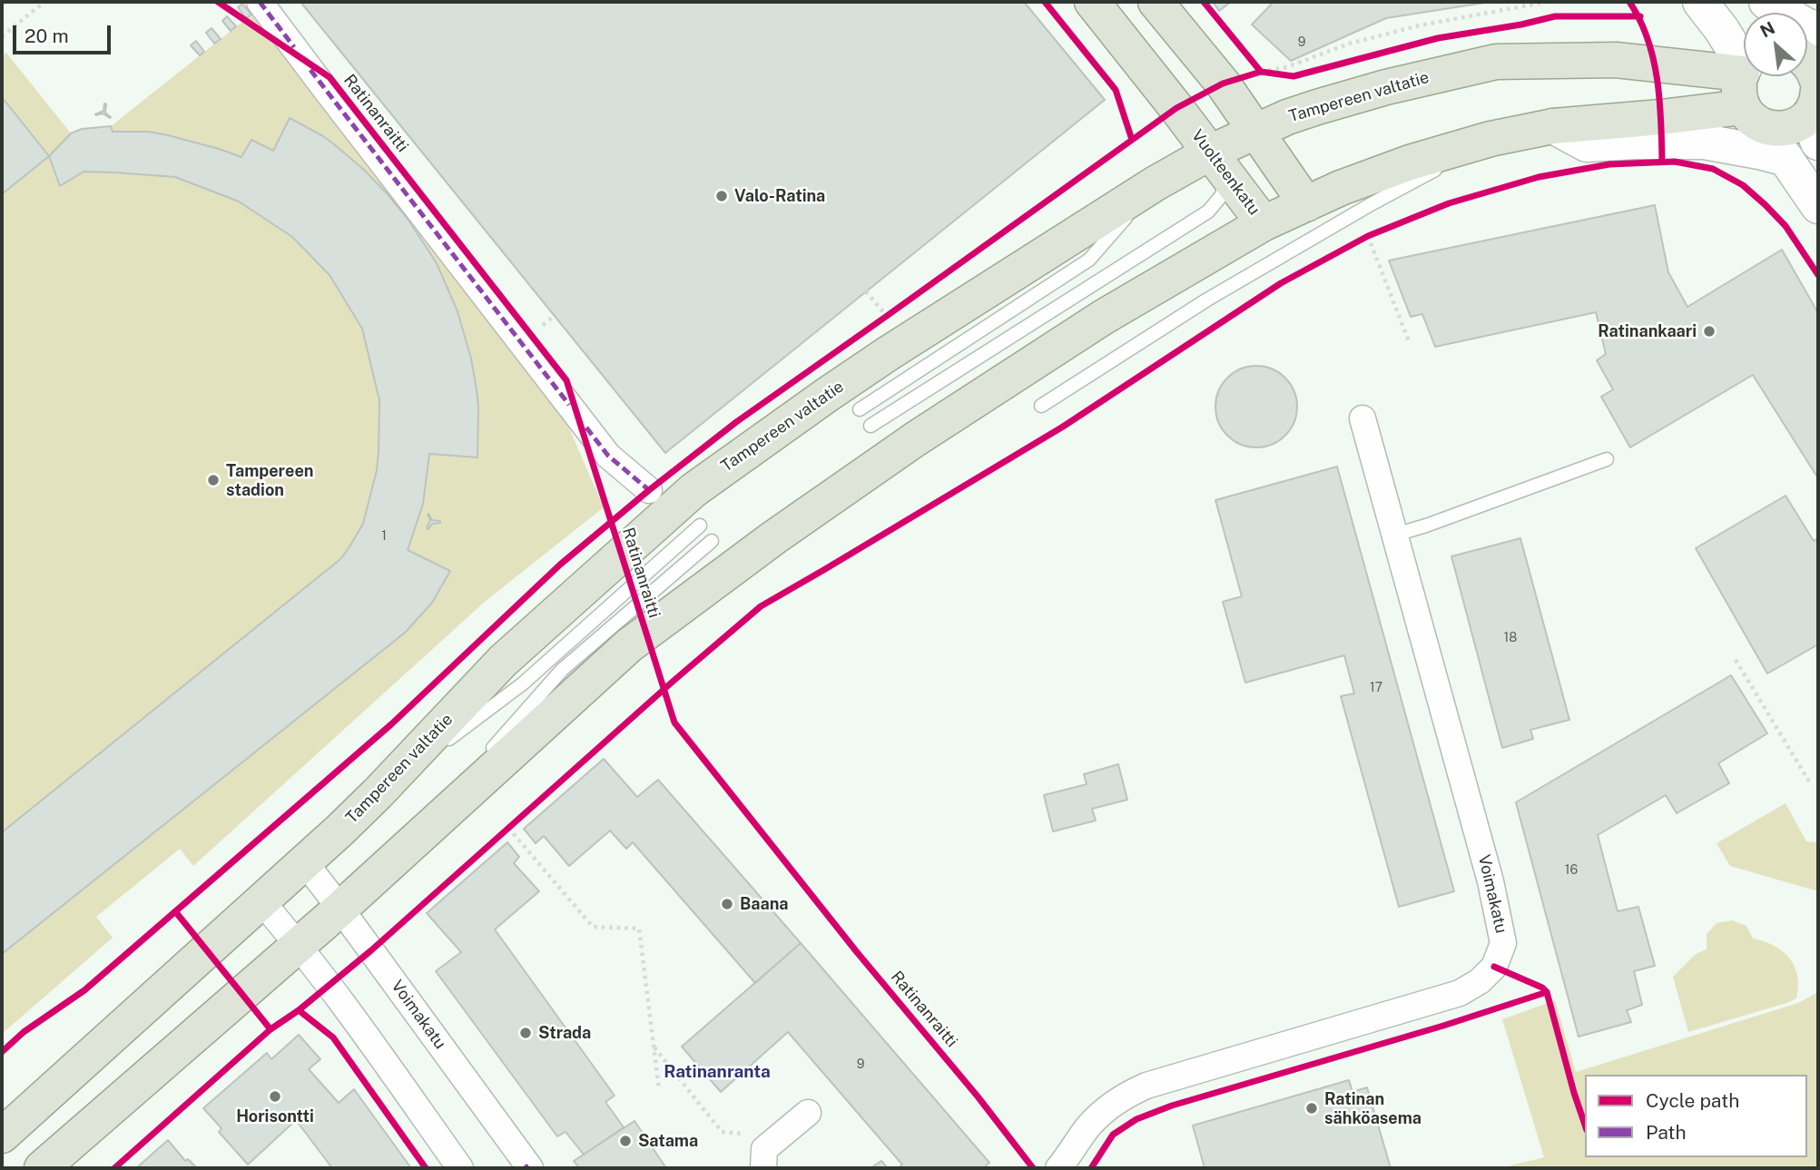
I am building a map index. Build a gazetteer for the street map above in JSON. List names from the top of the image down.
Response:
{
  "streets": {
    "main road": ["Tampereen valtatie", "Vuolteenkatu"],
    "street": ["Ratinanraitti", "Voimakatu"]
  },
  "crossings": [
    ["Tampereen valtatie", "Vuolteenkatu"],
    ["Tampereen valtatie", "Voimakatu"]
  ],
  "districts": ["Ratinanranta"],
  "places": [
    "Valo-Ratina",
    "Ratinankaari",
    "Tampereen stadion",
    "Baana",
    "Strada",
    "Horisontti",
    "Ratinan sähköasema",
    "Satama"
  ],
  "house_numbers": [
    "9",
    "1",
    "18",
    "17",
    "16",
    "9"
  ],
  "legend": ["Cycle path", "Path"],
  "scale_bar": "20 m",
  "north": "top left"
}
